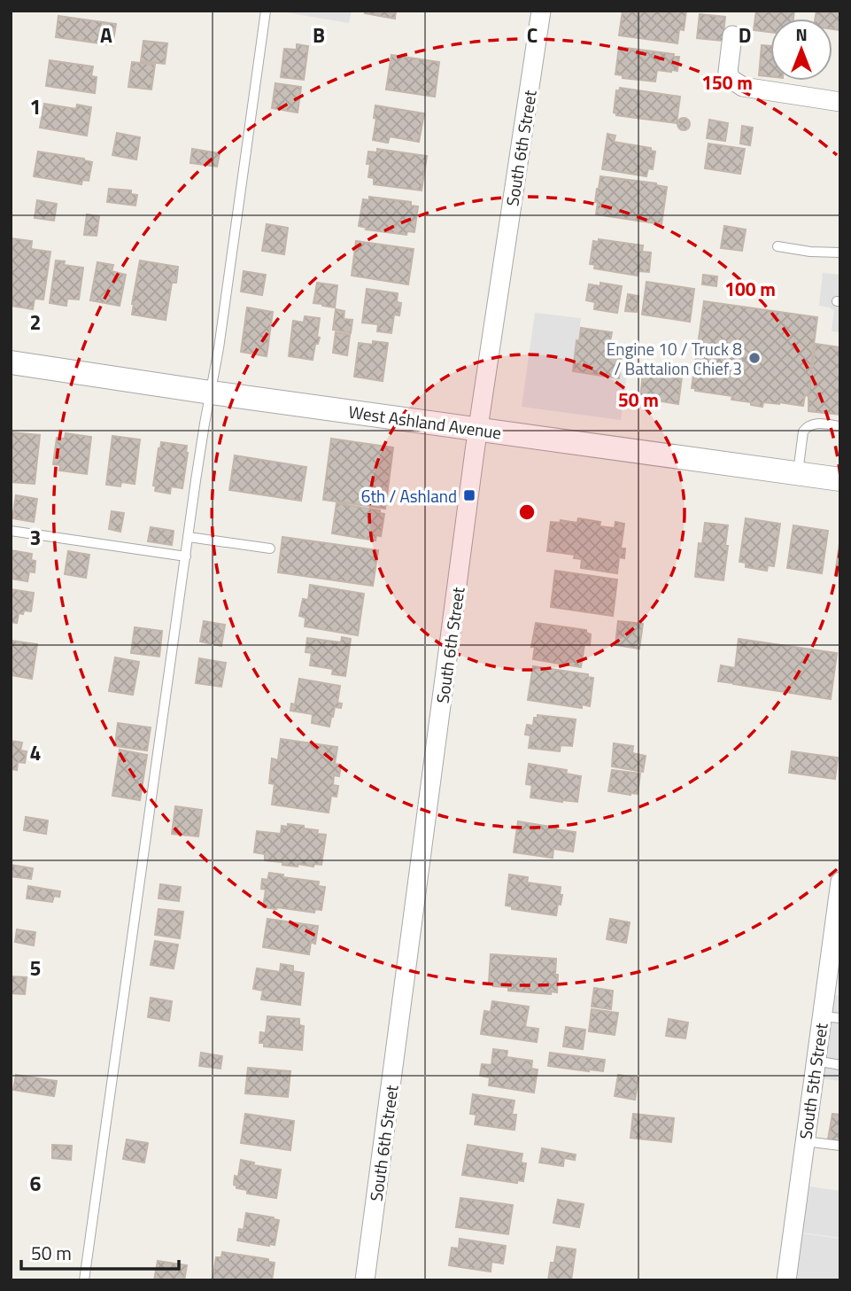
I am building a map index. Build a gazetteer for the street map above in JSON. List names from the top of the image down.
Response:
{
  "streets": {
    "street": ["South 6th Street", "West Ashland Avenue", "South 5th Street"]
  },
  "crossings": [
    ["South 6th Street", "West Ashland Avenue"]
  ],
  "places": {
    "other": ["Engine 10 / Truck 8 / Battalion Chief 3"],
    "transit": ["6th / Ashland"]
  },
  "scale_bar": "50 m",
  "north": "top",
  "grid": {
    "columns": [
      "A",
      "B",
      "C",
      "D"
    ],
    "rows": [
      "1",
      "2",
      "3",
      "4",
      "5",
      "6"
    ]
  },
  "rings": ["150 m", "100 m", "50 m"]
}
